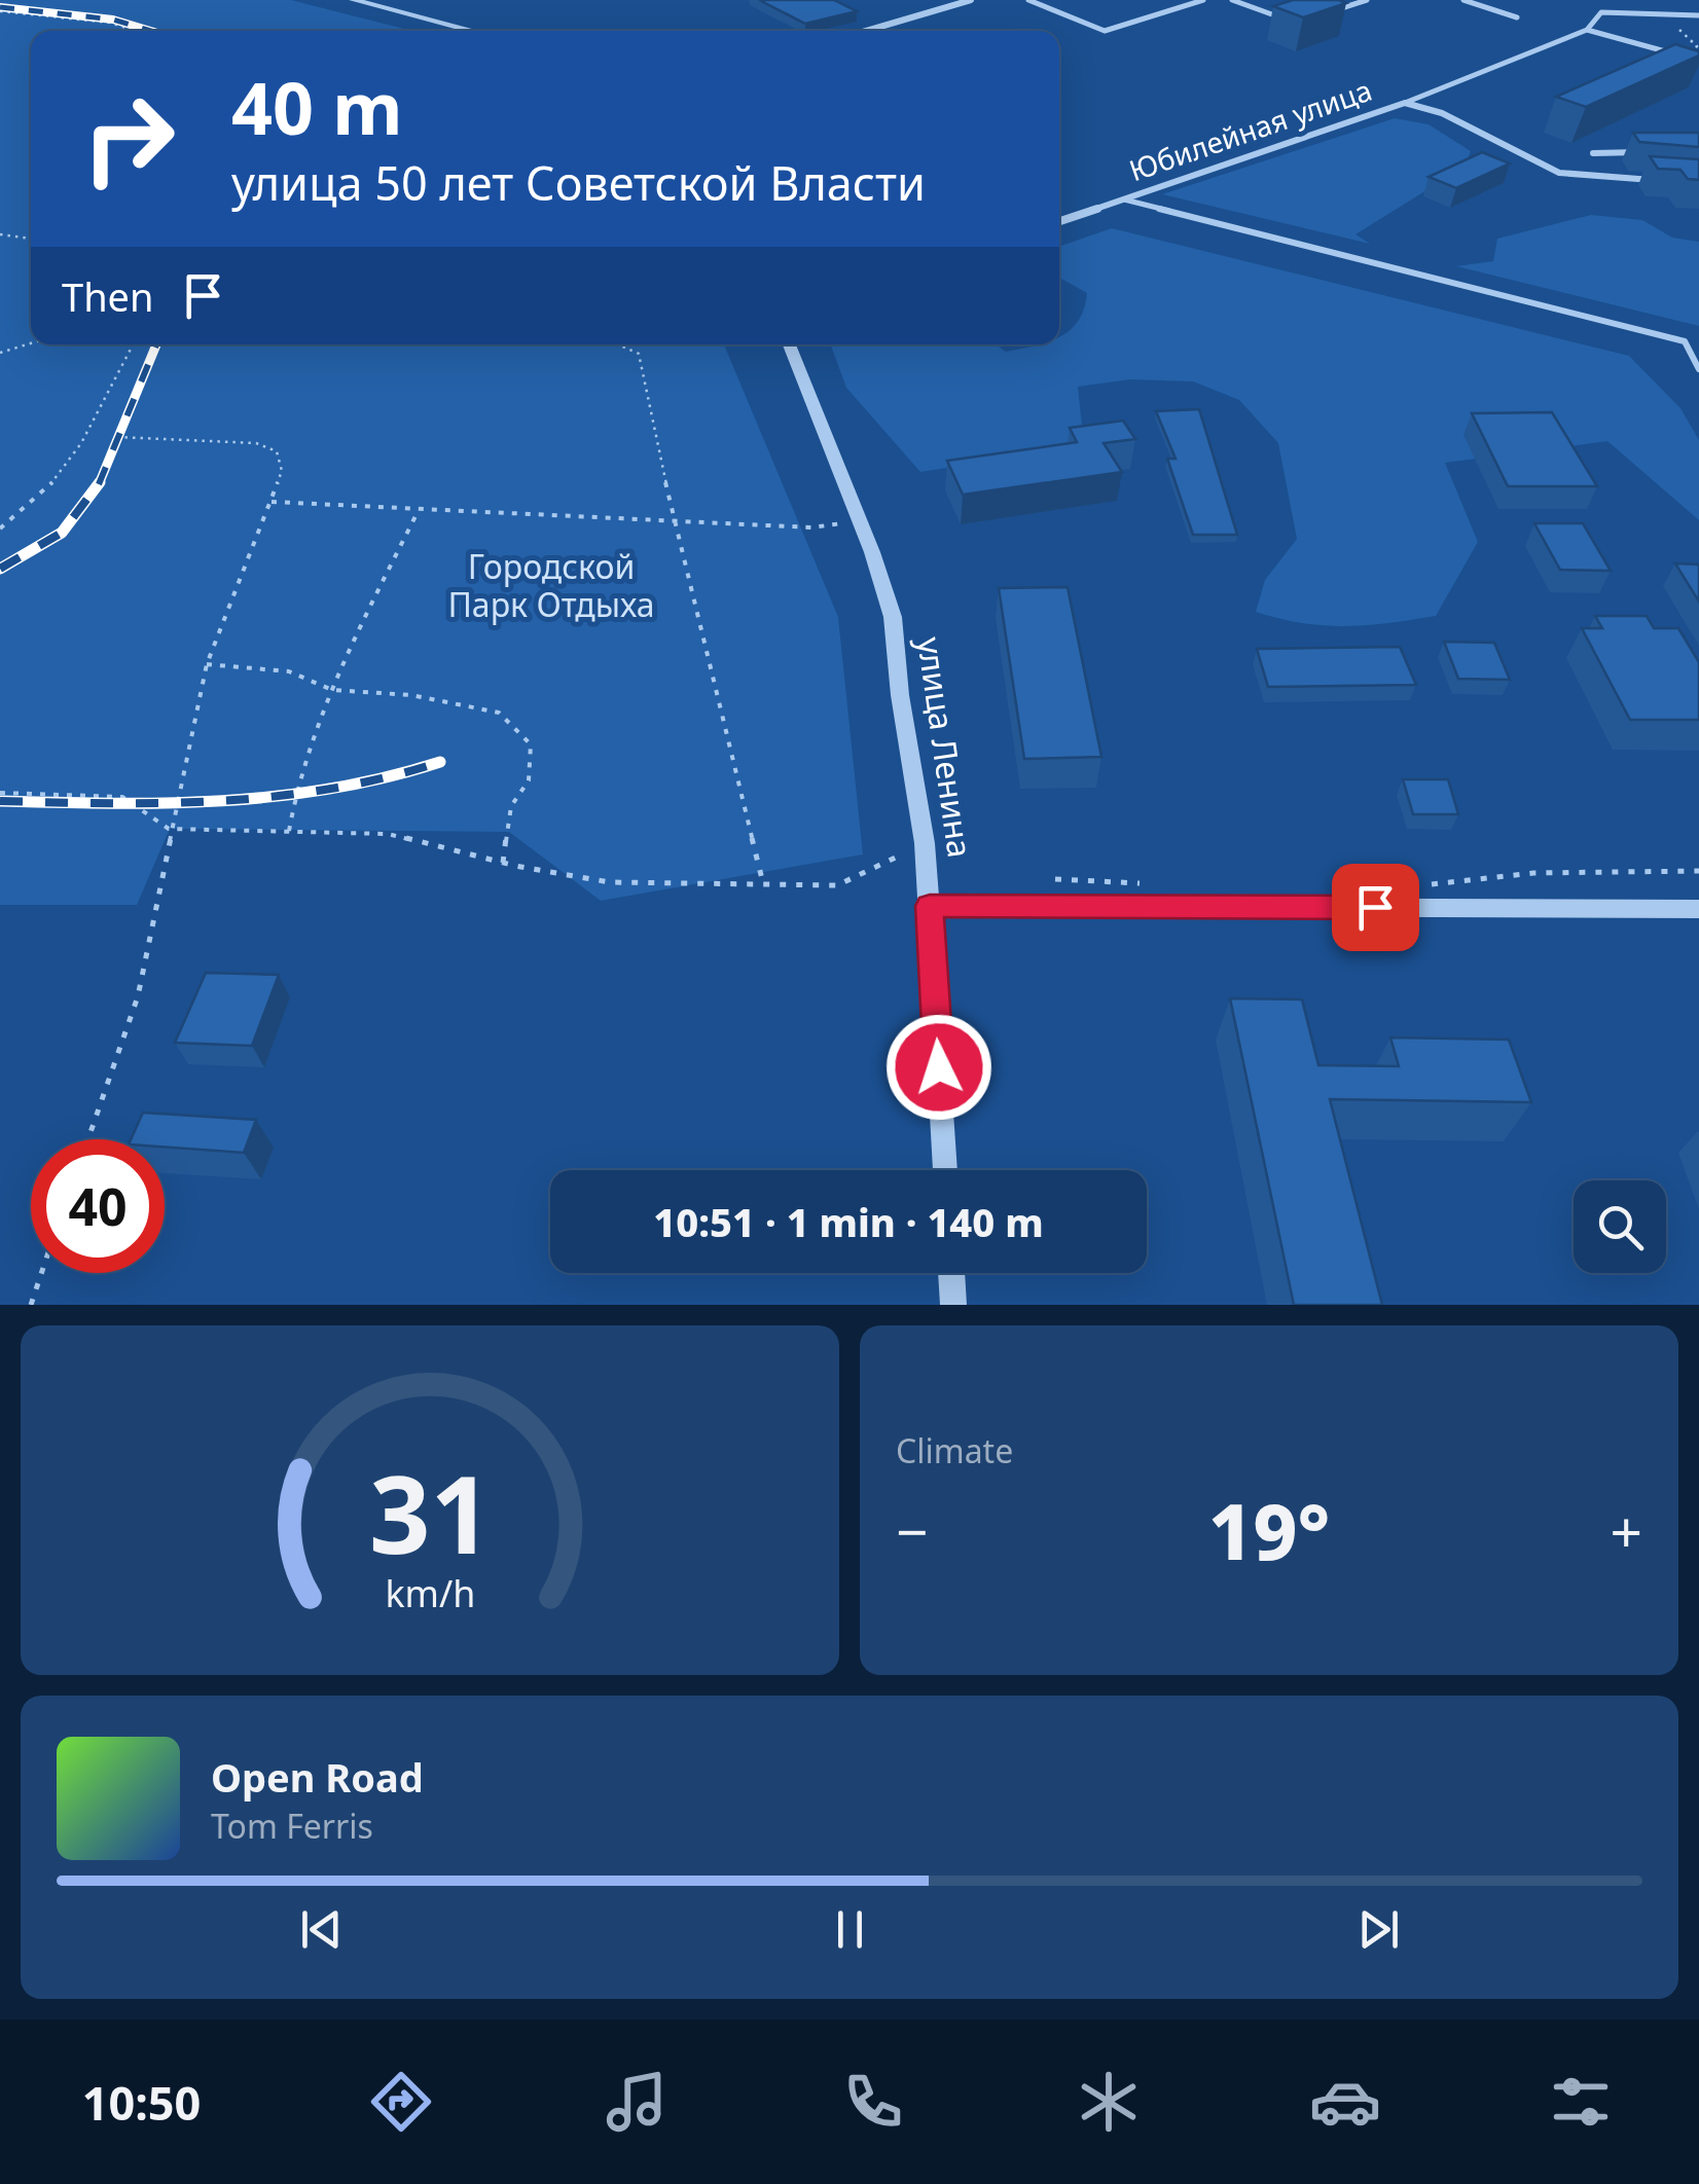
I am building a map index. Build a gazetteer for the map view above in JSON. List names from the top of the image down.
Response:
{
  "streets": {
    "street": ["Юбилейная улица", "улица Ленина"]
  },
  "parks": ["Городской Парк Отдыха"],
  "page": {
    "turn": ["40 m", "улица 50 лет Советской Власти"],
    "then": "Then",
    "limit": "40",
    "trip": "10:51 · 1 min · 140 m",
    "tile": "Climate",
    "heat": ["−", "19°", "+"],
    "song": ["Open Road", "Tom Ferris"],
    "tabs": "10:50",
    "gauge": ["31", "km/h"]
  }
}
